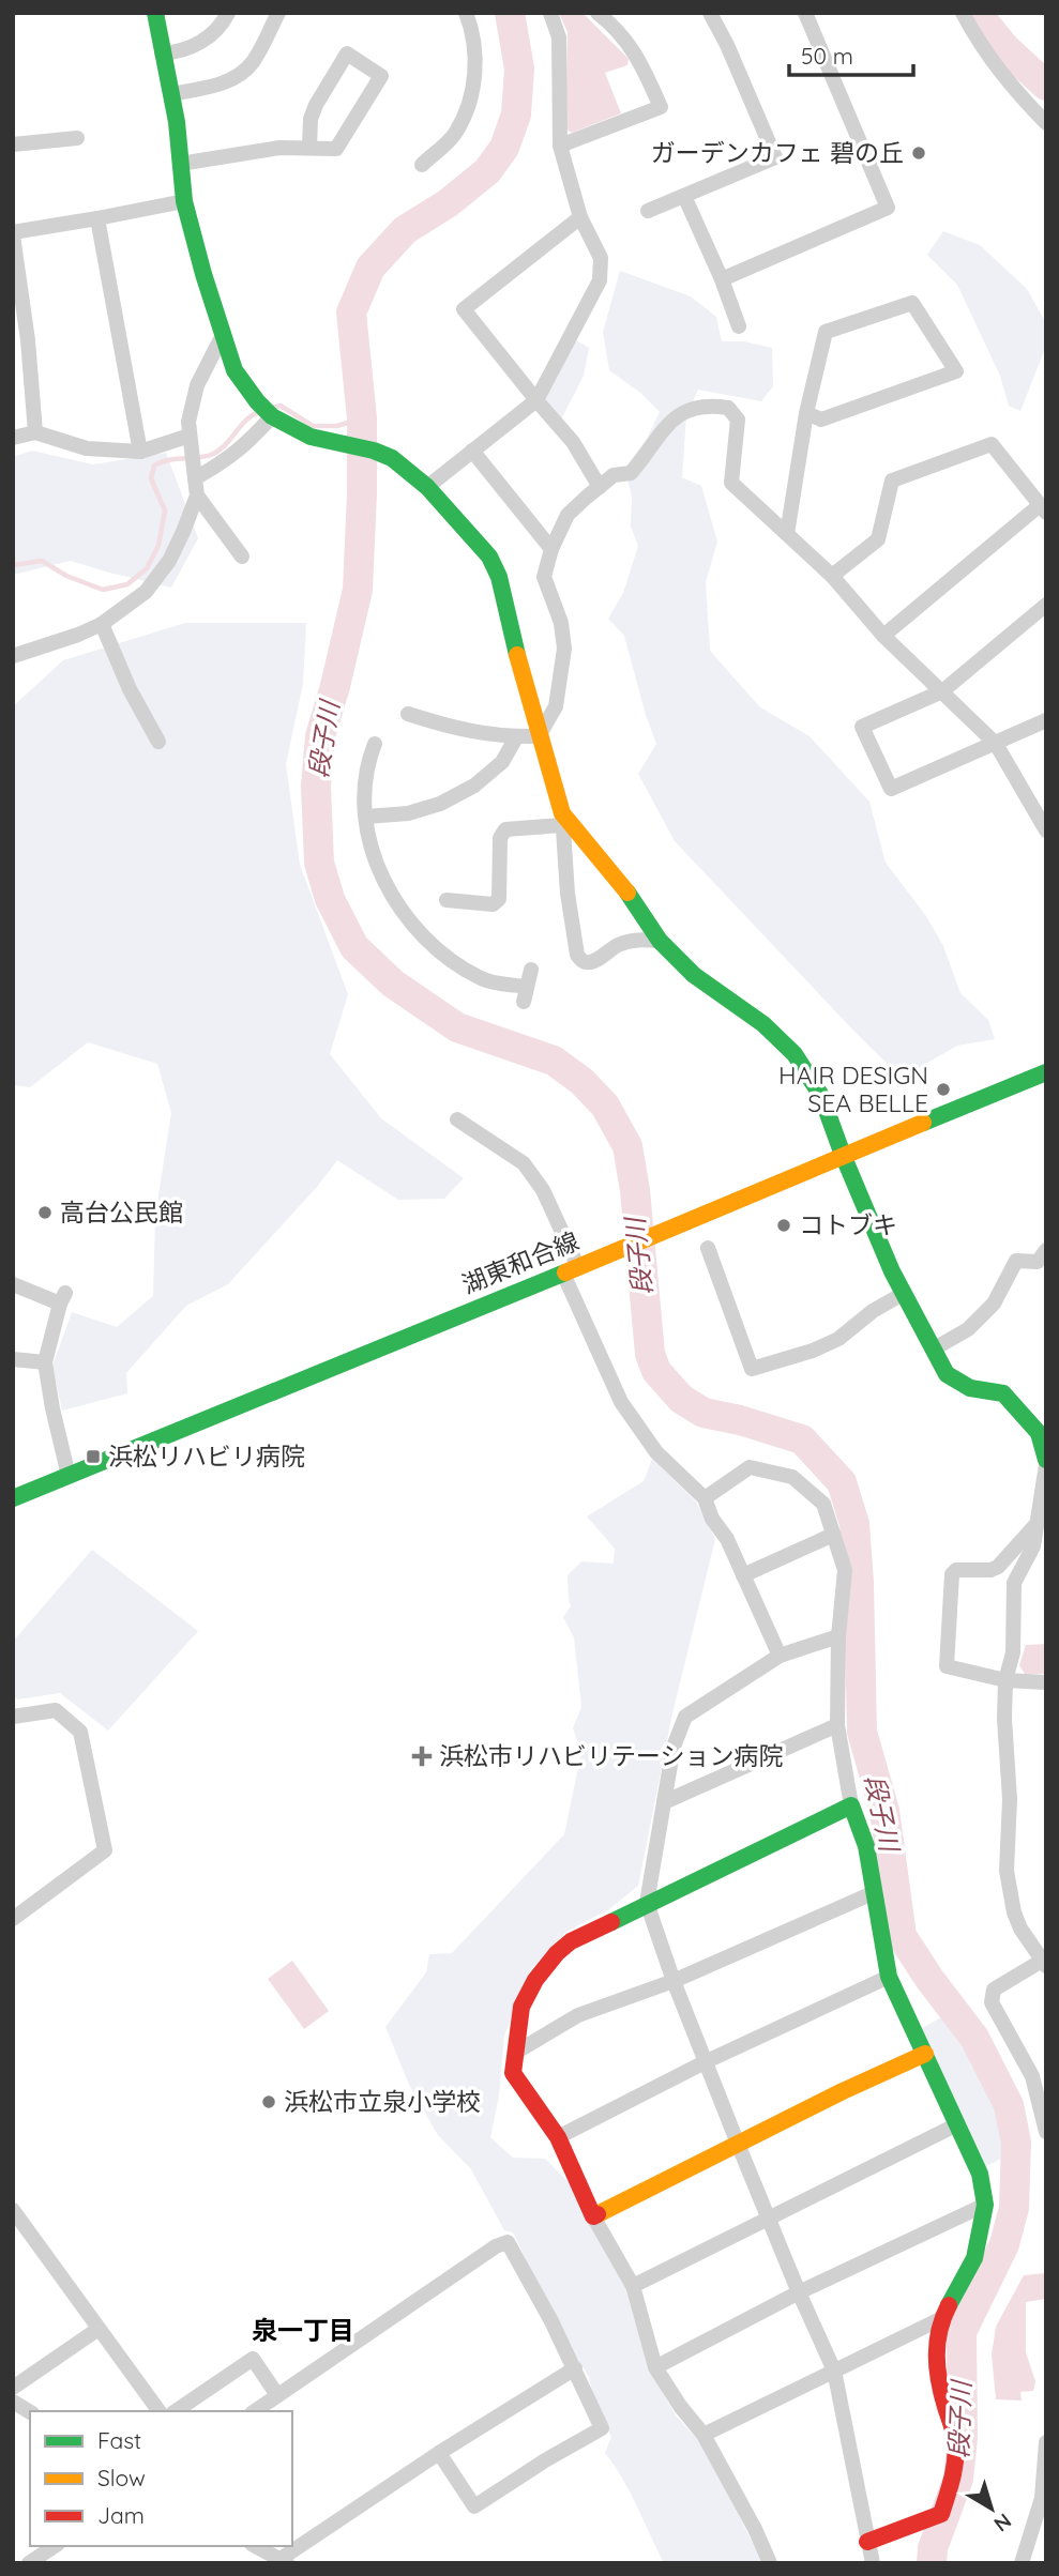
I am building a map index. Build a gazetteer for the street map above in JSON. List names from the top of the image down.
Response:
{
  "streets": {
    "street": ["湖東和合線"]
  },
  "districts": ["泉一丁目"],
  "water": ["段子川"],
  "places": {
    "other": [
      "ガーデンカフェ 碧の丘",
      "HAIR DESIGN SEA BELLE",
      "高台公民館",
      "コトブキ",
      "浜松市立泉小学校"
    ],
    "transit": ["浜松リハビリ病院"],
    "health": ["浜松市リハビリテーション病院"]
  },
  "legend": ["Fast", "Slow", "Jam"],
  "scale_bar": "50 m",
  "north": "bottom right"
}
